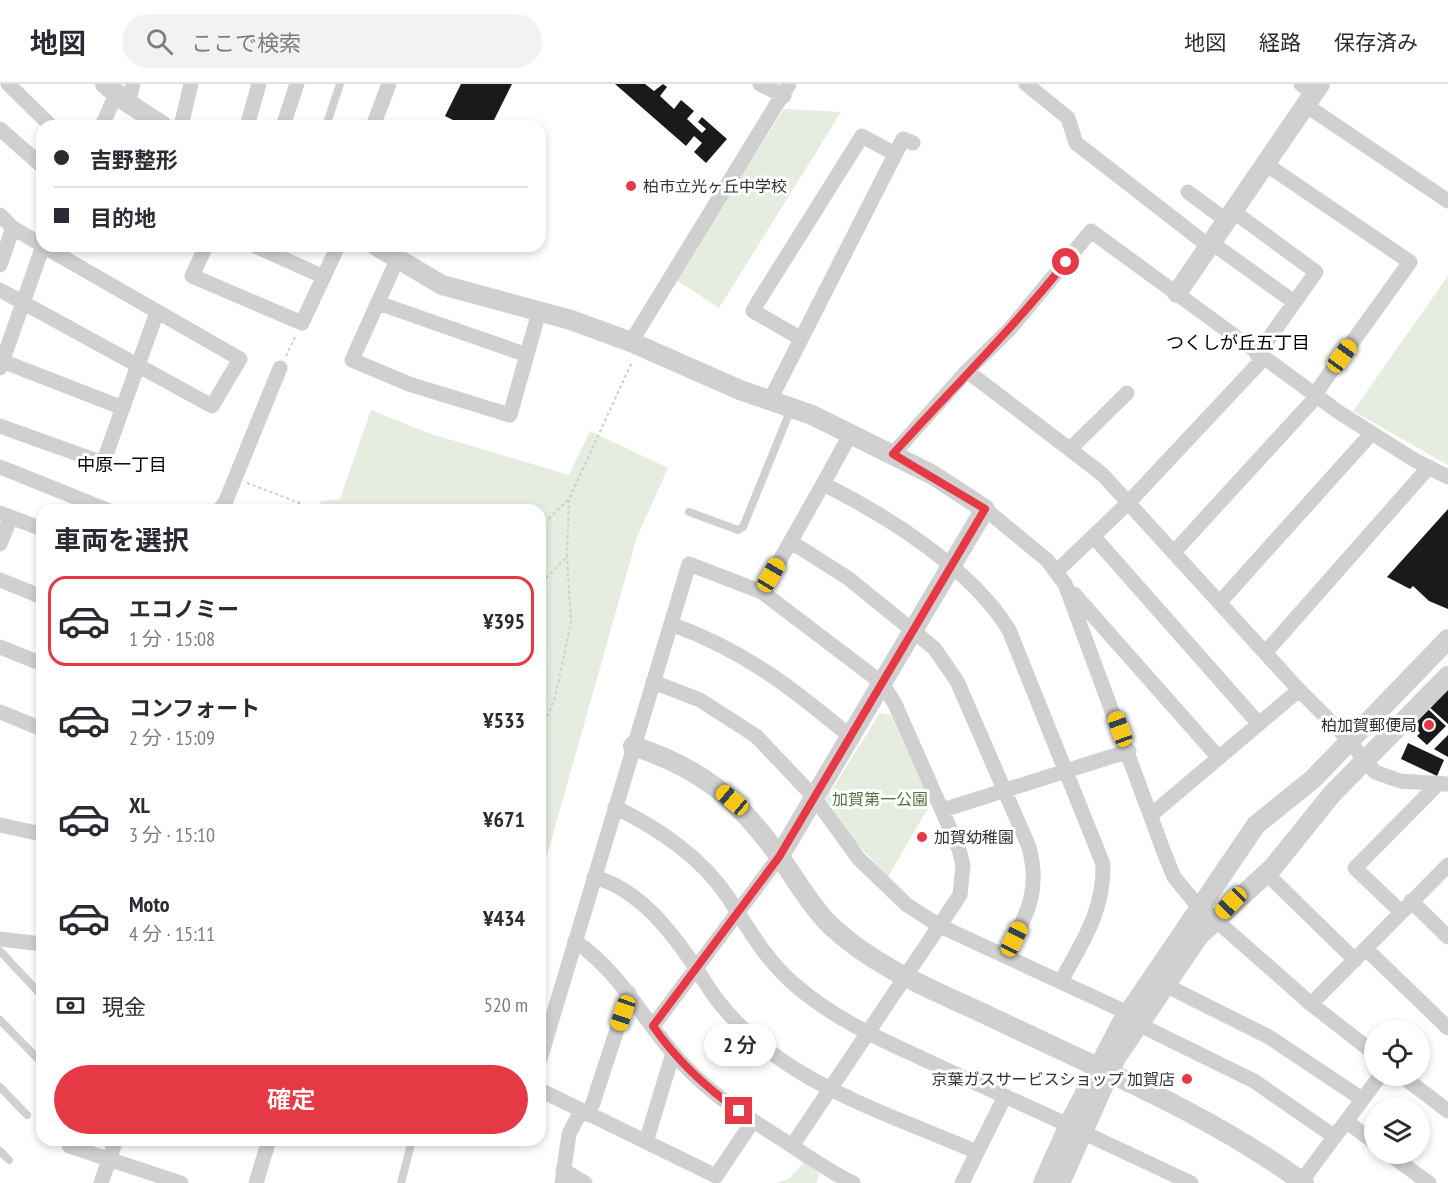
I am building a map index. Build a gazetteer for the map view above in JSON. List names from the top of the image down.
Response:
{
  "districts": ["つくしが丘五丁目", "中原一丁目"],
  "parks": ["加賀第一公園"],
  "places": [
    "柏市立光ヶ丘中学校",
    "柏加賀郵便局",
    "加賀幼稚園",
    "京葉ガスサービスショップ 加賀店"
  ],
  "page": {
    "header": "地図",
    "search": "ここで検索",
    "nav": ["地図", "経路", "保存済み"],
    "banner": ["吉野整形", "目的地"],
    "heading": "車両を選択",
    "list": [
      {
        "name": "エコノミー",
        "note": "1 分 · 15:08",
        "value": "¥395"
      },
      {
        "name": "コンフォート",
        "note": "2 分 · 15:09",
        "value": "¥533"
      },
      {
        "name": "XL",
        "note": "3 分 · 15:10",
        "value": "¥671"
      },
      {
        "name": "Moto",
        "note": "4 分 · 15:11",
        "value": "¥434"
      }
    ],
    "pay": ["現金", "520 m"],
    "bubble": "2 分",
    "buttons": "確定"
  }
}
